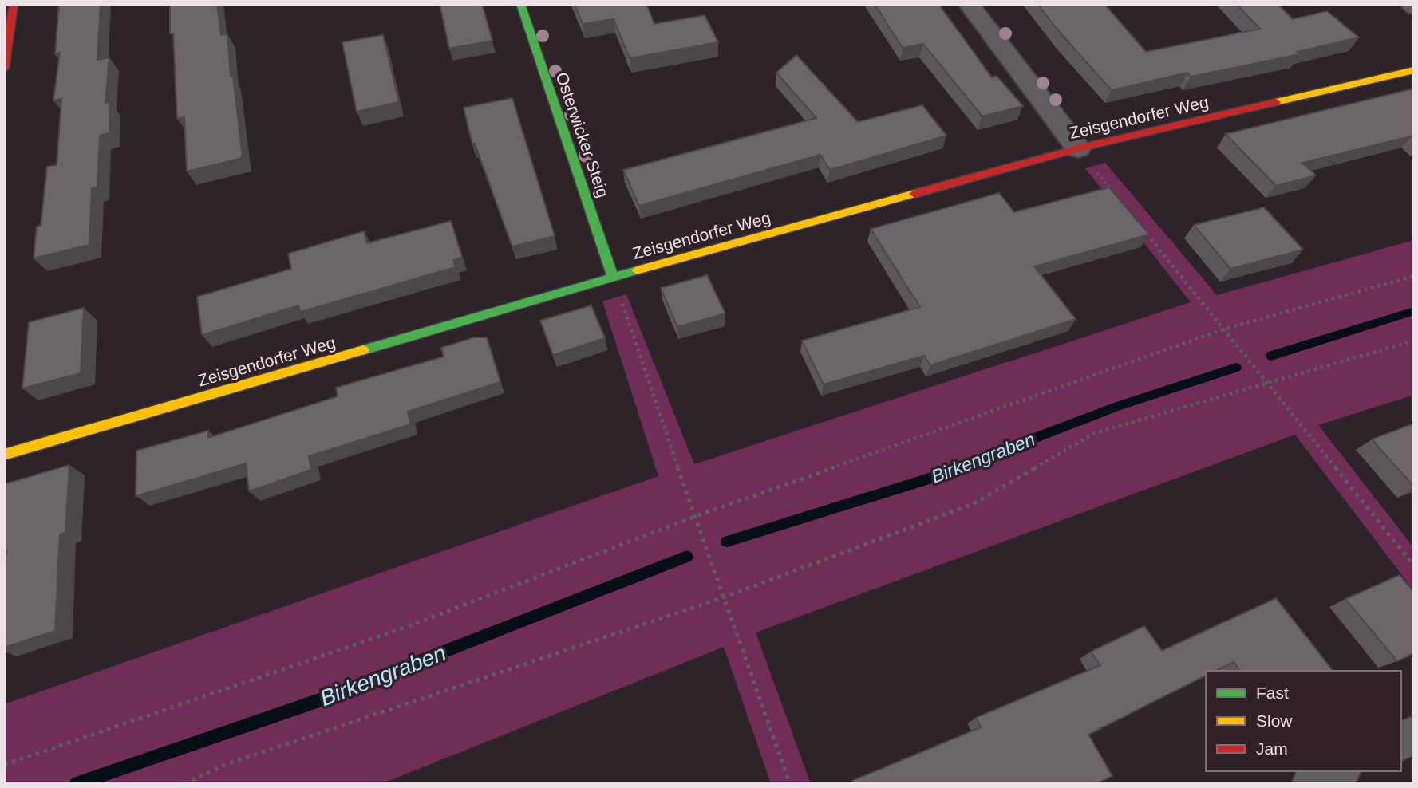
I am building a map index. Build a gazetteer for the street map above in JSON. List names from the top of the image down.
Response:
{
  "streets": {
    "street": ["Zeisgendorfer Weg", "Osterwicker Steig"]
  },
  "crossings": [
    ["Zeisgendorfer Weg", "Osterwicker Steig"]
  ],
  "water": ["Birkengraben"],
  "legend": ["Fast", "Slow", "Jam"]
}
